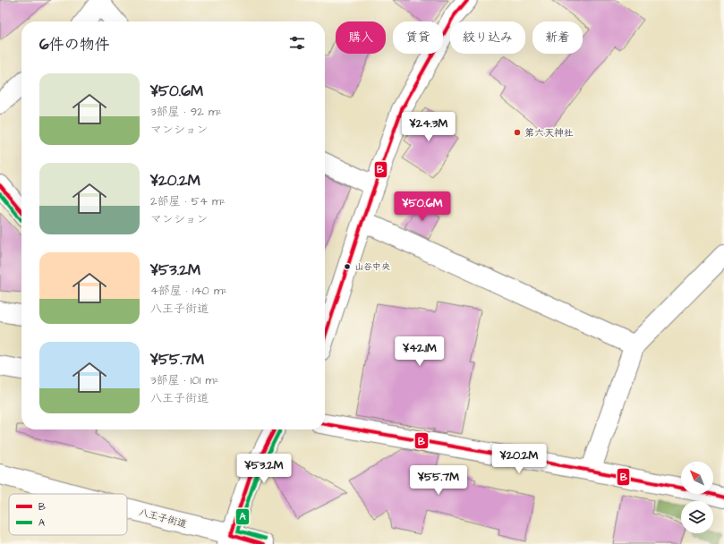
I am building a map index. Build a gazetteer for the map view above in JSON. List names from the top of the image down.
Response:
{
  "streets": {
    "street": ["八王子街道"]
  },
  "places": ["第六天神社", "山谷中央"],
  "lines": ["transit line B", "transit line A"],
  "legend": ["B", "A"],
  "north": "top left",
  "page": {
    "chip": [
      "購入",
      "賃貸",
      "絞り込み",
      "新着"
    ],
    "heading": "6件の物件",
    "list": [
      {
        "name": "¥50.6M",
        "note": "3部屋 · 92 m² · マンション"
      },
      {
        "name": "¥20.2M",
        "note": "2部屋 · 54 m² · マンション"
      },
      {
        "name": "¥53.2M",
        "note": "4部屋 · 140 m² · 八王子街道"
      },
      {
        "name": "¥55.7M",
        "note": "3部屋 · 101 m² · 八王子街道"
      }
    ],
    "price": [
      "¥24.3M",
      "¥50.6M",
      "¥42.1M",
      "¥20.2M",
      "¥53.2M",
      "¥55.7M"
    ]
  }
}
